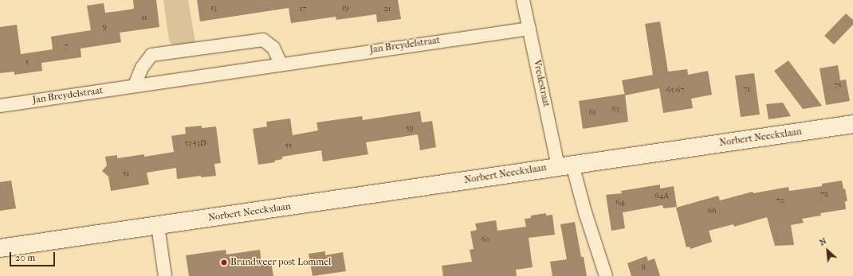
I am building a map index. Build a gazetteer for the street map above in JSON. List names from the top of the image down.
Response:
{
  "streets": {
    "main road": ["Norbert Neeckxlaan"],
    "street": ["Jan Breydelstraat", "Vredestraat"]
  },
  "crossings": [
    ["Jan Breydelstraat", "Vredestraat"],
    ["Vredestraat", "Norbert Neeckxlaan"]
  ],
  "places": ["Brandweer post Lommel"],
  "house_numbers": [
    "13",
    "19",
    "17",
    "21",
    "11",
    "9",
    "7",
    "5",
    "75",
    "71",
    "65-67",
    "63",
    "61",
    "59",
    "53-53D",
    "55",
    "51",
    "72",
    "64A",
    "70",
    "64",
    "66",
    "60",
    "8"
  ],
  "scale_bar": "20 m",
  "north": "top left"
}
